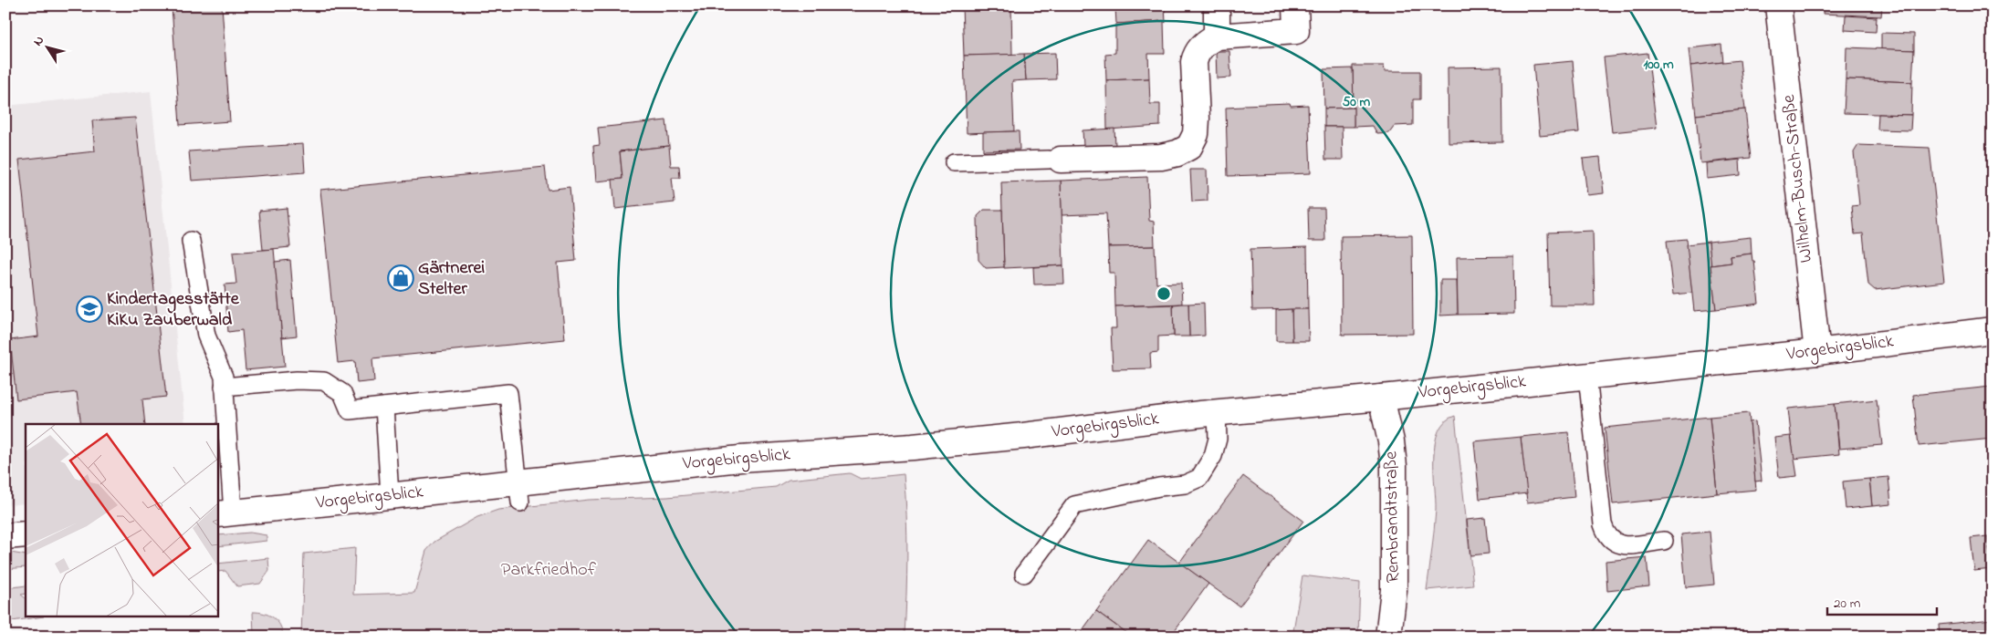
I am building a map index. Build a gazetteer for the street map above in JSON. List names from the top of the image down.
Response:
{
  "streets": {
    "street": ["Wilhelm-Busch-Straße", "Vorgebirgsblick", "Rembrandtstraße"]
  },
  "crossings": [
    ["Wilhelm-Busch-Straße", "Vorgebirgsblick"],
    ["Vorgebirgsblick", "Rembrandtstraße"]
  ],
  "parks": ["Parkfriedhof"],
  "places": {
    "shop": ["Gärtnerei Stelter"],
    "school or university": ["Kindertagesstätte KiKu Zauberwald"]
  },
  "scale_bar": "20 m",
  "north": "top left",
  "rings": ["100 m", "50 m"]
}
